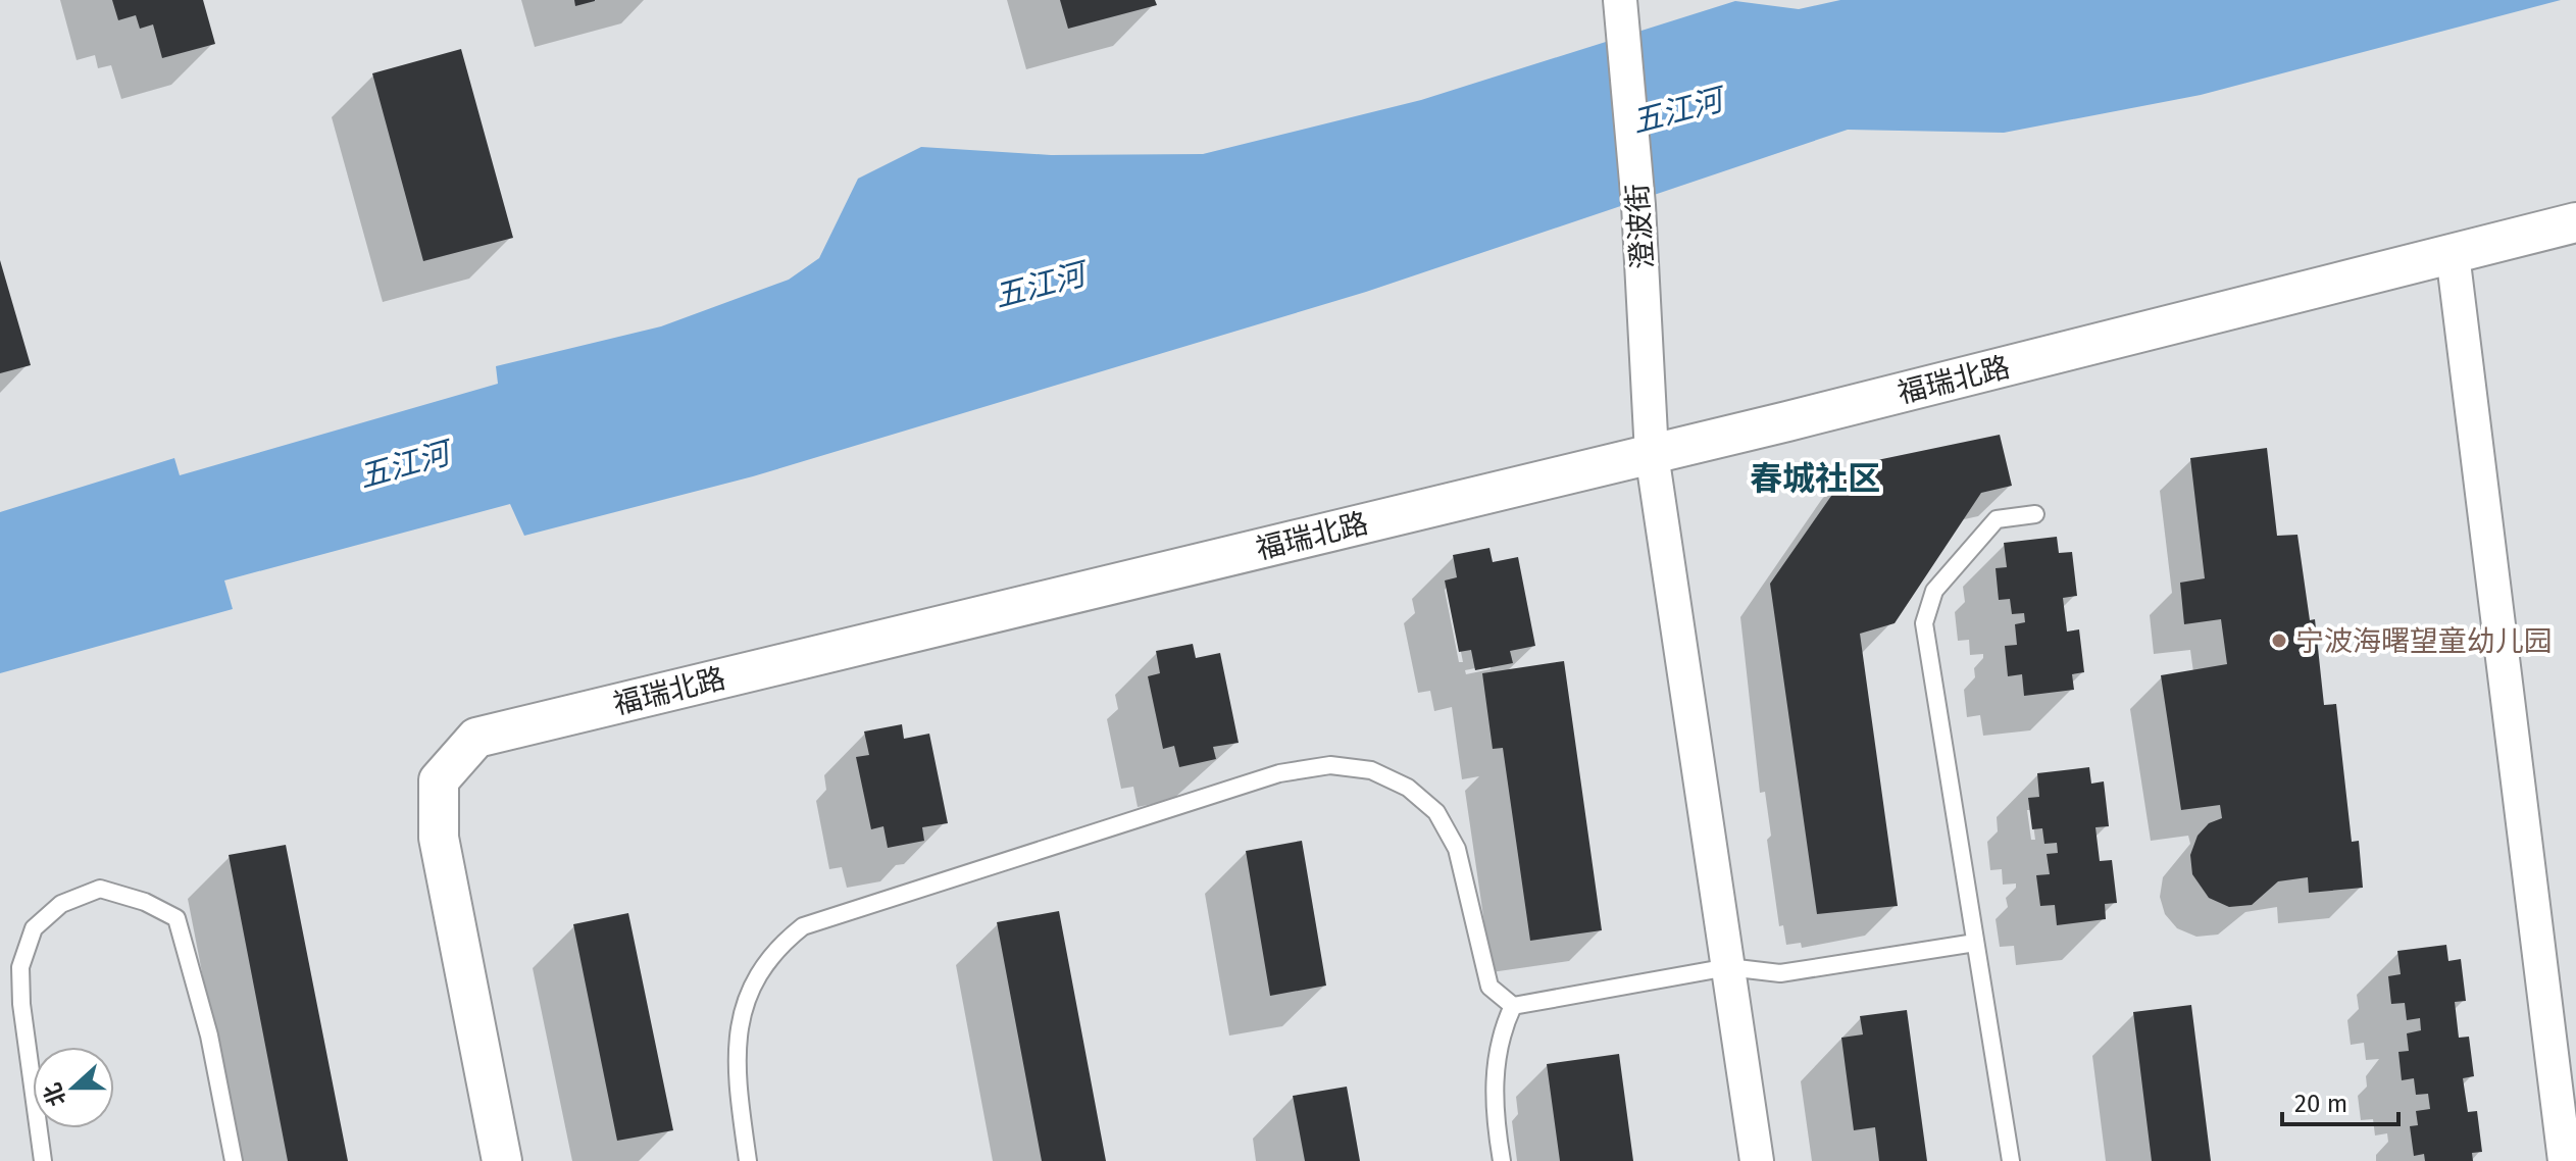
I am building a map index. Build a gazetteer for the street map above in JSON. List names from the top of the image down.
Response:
{
  "streets": {
    "street": ["澄波街", "福瑞北路"]
  },
  "crossings": [
    ["澄波街", "福瑞北路"]
  ],
  "districts": ["春城社区"],
  "water": ["五江河"],
  "places": ["宁波海曙望童幼儿园"],
  "scale_bar": "20 m",
  "north": "left"
}
